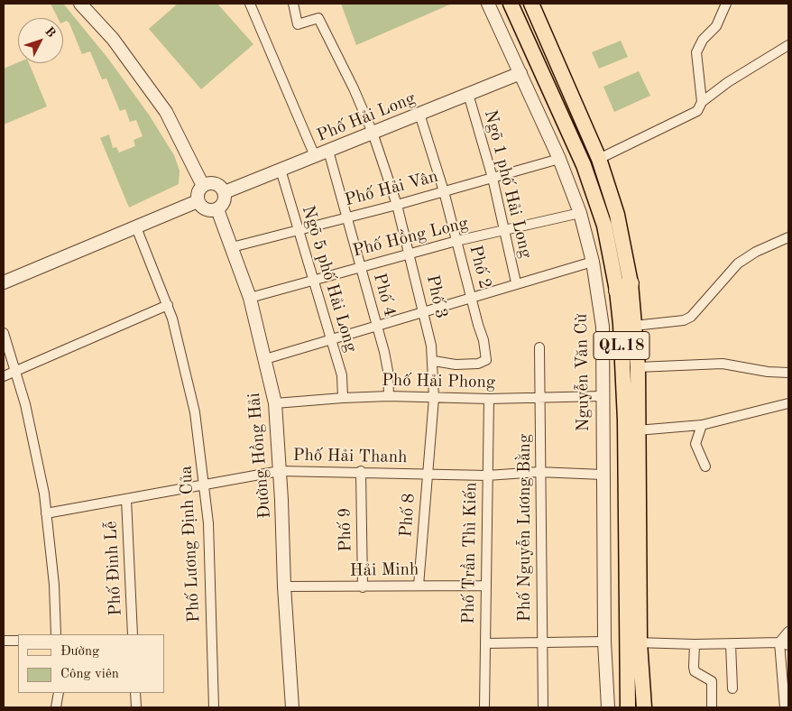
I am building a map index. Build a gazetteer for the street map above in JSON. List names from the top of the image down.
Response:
{
  "streets": {
    "main road": ["QL.18"],
    "street": [
      "Phố Hải Long",
      "Ngõ 1 phố Hải Long",
      "Phố Hải Vân",
      "Phố Hồng Long",
      "Phố 2",
      "Ngõ 5 phố Hải Long",
      "Phố 4",
      "Phố 3",
      "Nguyễn Văn Cừ",
      "Phố Hải Phong",
      "Đường Hồng Hải",
      "Phố Hải Thanh",
      "Phố 8",
      "Phố Nguyễn Lương Bằng",
      "Phố 9",
      "Phố Lương Định Của",
      "Phố Trần Thì Kiến",
      "Phố Đinh Lễ",
      "Hải Minh"
    ]
  },
  "crossings": [
    ["Phố Hải Long", "Ngõ 1 phố Hải Long"],
    ["Phố Hải Long", "Phố 2"],
    ["Phố Hải Long", "Ngõ 5 phố Hải Long"],
    ["Phố Hải Long", "Phố 4"],
    ["Phố Hải Long", "Phố 3"],
    ["Phố Hải Long", "Nguyễn Văn Cừ"],
    ["Phố Hải Long", "Đường Hồng Hải"],
    ["Ngõ 1 phố Hải Long", "Phố Hải Vân"],
    ["Ngõ 1 phố Hải Long", "Phố Hồng Long"],
    ["Phố Hải Vân", "Phố 2"],
    ["Phố Hải Vân", "Ngõ 5 phố Hải Long"],
    ["Phố Hải Vân", "Phố 4"],
    ["Phố Hải Vân", "Phố 3"],
    ["Phố Hải Vân", "Nguyễn Văn Cừ"],
    ["Phố Hải Vân", "Đường Hồng Hải"],
    ["Phố Hồng Long", "Phố 2"],
    ["Phố Hồng Long", "Ngõ 5 phố Hải Long"],
    ["Phố Hồng Long", "Phố 4"],
    ["Phố Hồng Long", "Phố 3"],
    ["Phố Hồng Long", "Nguyễn Văn Cừ"],
    ["Phố Hồng Long", "Đường Hồng Hải"],
    ["Phố 2", "Phố 3"],
    ["Ngõ 5 phố Hải Long", "Phố Hải Phong"],
    ["Phố 4", "Phố Hải Phong"],
    ["Phố 3", "Phố Hải Phong"],
    ["Phố 3", "Phố Hải Thanh"],
    ["Phố 3", "Phố 8"],
    ["Nguyễn Văn Cừ", "Phố Hải Phong"],
    ["Nguyễn Văn Cừ", "Phố Hải Thanh"],
    ["Phố Hải Phong", "Đường Hồng Hải"],
    ["Phố Hải Phong", "Phố Nguyễn Lương Bằng"],
    ["Phố Hải Phong", "Phố Trần Thì Kiến"],
    ["Đường Hồng Hải", "Phố Hải Thanh"],
    ["Đường Hồng Hải", "Hải Minh"],
    ["Phố Hải Thanh", "Phố 8"],
    ["Phố Hải Thanh", "Phố Nguyễn Lương Bằng"],
    ["Phố Hải Thanh", "Phố 9"],
    ["Phố Hải Thanh", "Phố Lương Định Của"],
    ["Phố Hải Thanh", "Phố Trần Thì Kiến"],
    ["Phố Hải Thanh", "Phố Đinh Lễ"],
    ["Phố 8", "Hải Minh"],
    ["Phố 9", "Hải Minh"],
    ["Phố Trần Thì Kiến", "Hải Minh"]
  ],
  "legend": ["Đường", "Công viên"],
  "north": "top right"
}
